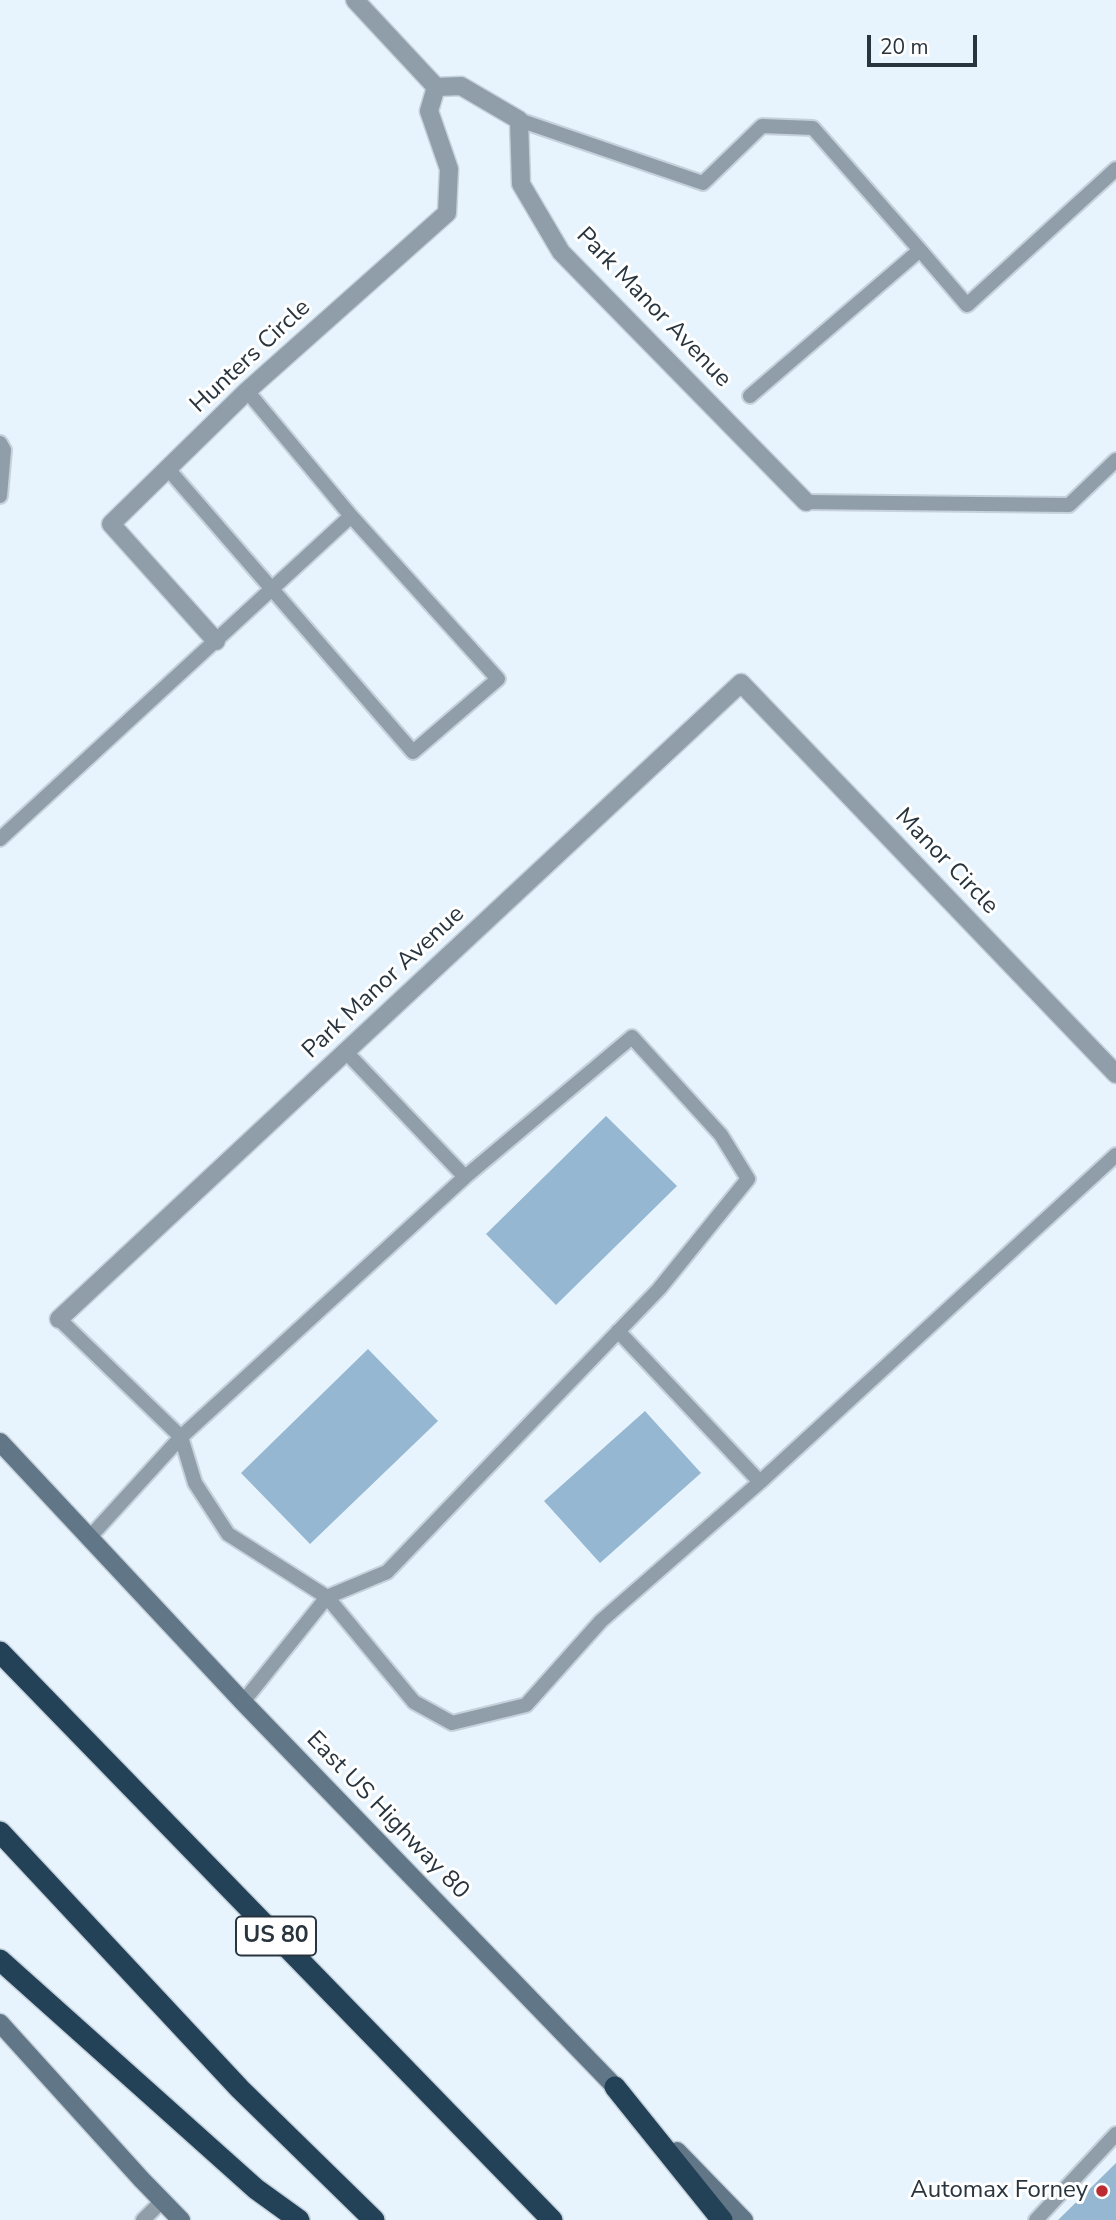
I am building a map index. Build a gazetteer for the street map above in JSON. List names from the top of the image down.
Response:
{
  "streets": {
    "highway": ["US 80"],
    "main road": ["East US Highway 80"],
    "street": ["Park Manor Avenue", "Hunters Circle", "Manor Circle"]
  },
  "crossings": [
    ["Park Manor Avenue", "Manor Circle"]
  ],
  "places": ["Automax Forney"],
  "scale_bar": "20 m"
}
